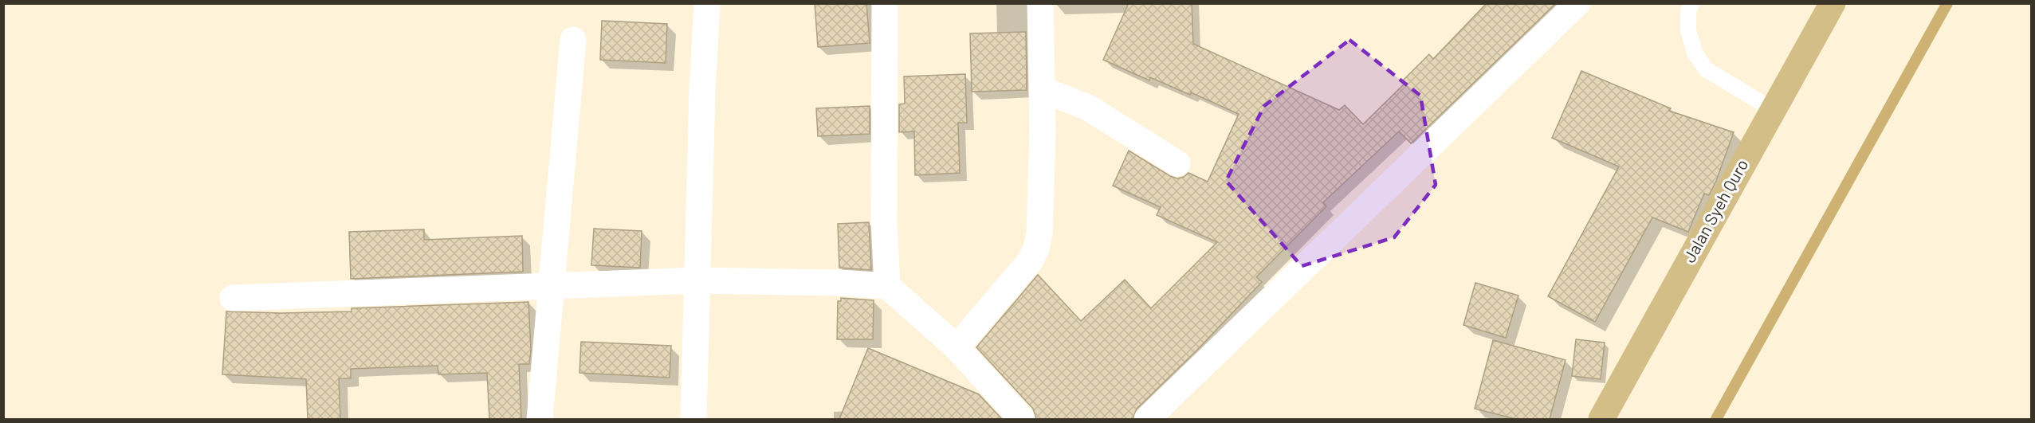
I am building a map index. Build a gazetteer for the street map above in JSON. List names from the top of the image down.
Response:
{
  "streets": {
    "main road": ["Jalan Syeh Quro"]
  }
}
